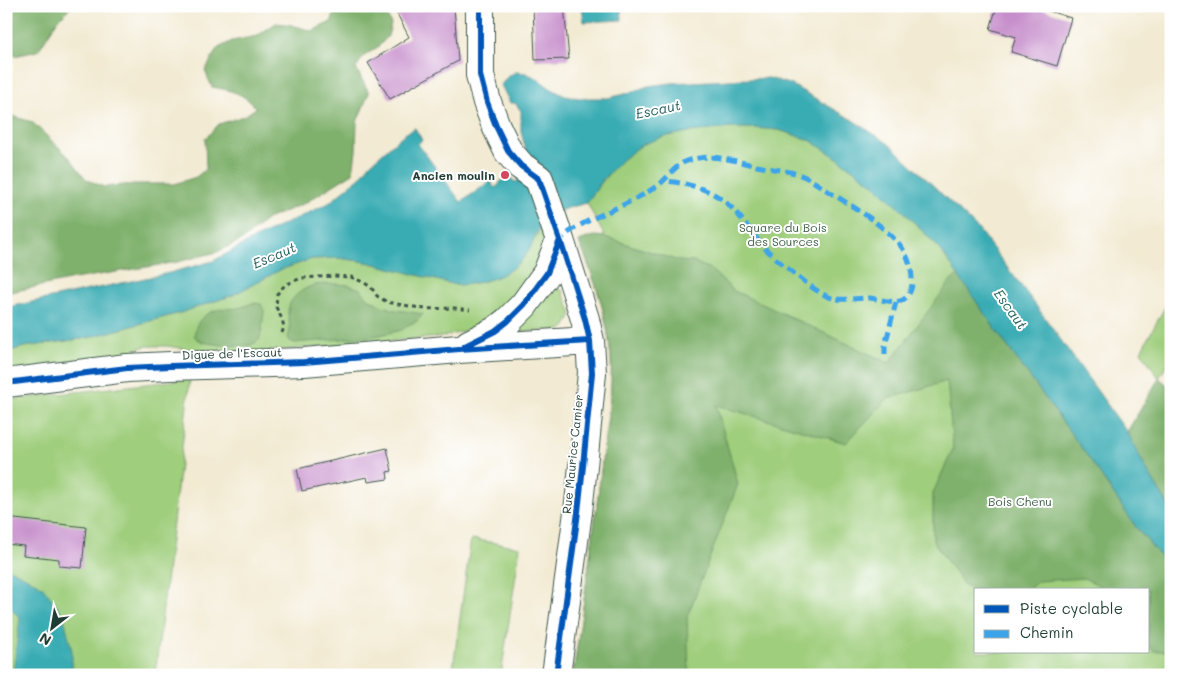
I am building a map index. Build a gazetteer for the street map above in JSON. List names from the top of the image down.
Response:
{
  "streets": {
    "street": ["Digue de l'Escaut", "Rue Maurice Camier"]
  },
  "crossings": [
    ["Digue de l'Escaut", "Rue Maurice Camier"]
  ],
  "water": ["Escaut"],
  "parks": ["Square du Bois des Sources", "Bois Chenu"],
  "places": ["Ancien moulin"],
  "legend": ["Piste cyclable", "Chemin"],
  "north": "bottom left"
}
